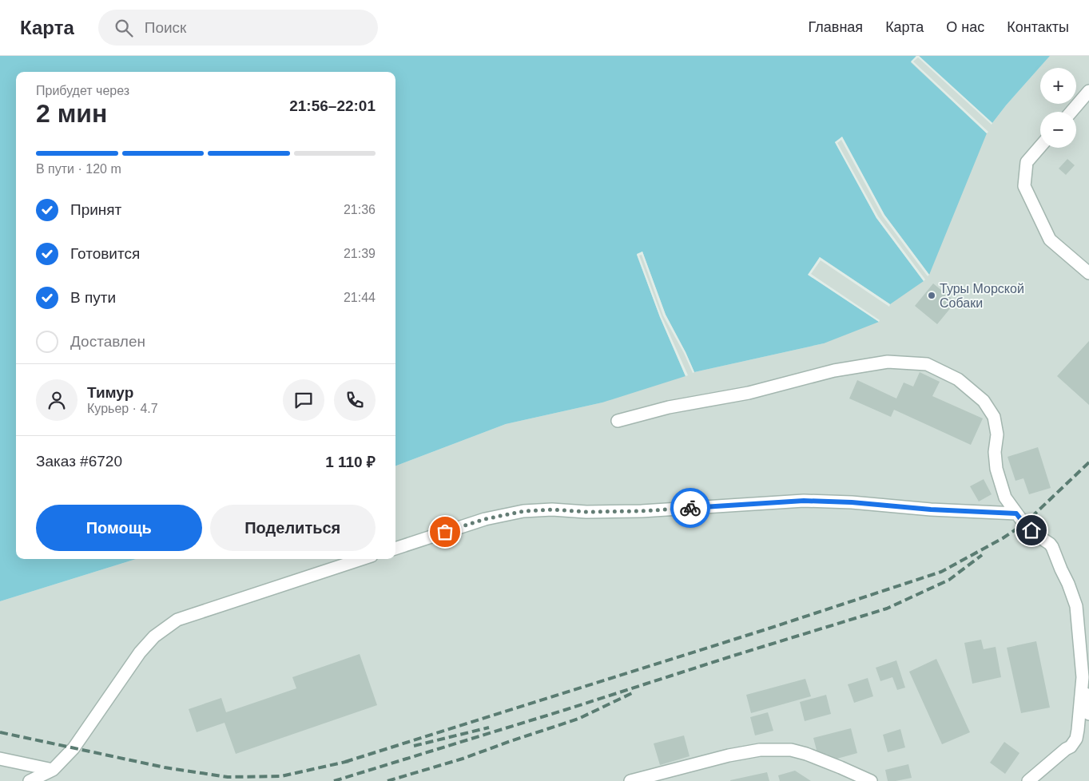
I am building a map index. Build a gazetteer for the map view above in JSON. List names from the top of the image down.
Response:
{
  "places": ["Туры Морской Собаки"],
  "page": {
    "header": "Карта",
    "search": "Поиск",
    "nav": [
      "Главная",
      "Карта",
      "О нас",
      "Контакты"
    ],
    "map_buttons": ["+", "−"],
    "heading": ["2 мин", "Прибудет через", "21:56–22:01"],
    "panel": [
      "Тимур",
      "Курьер · 4.7",
      "Заказ #6720",
      "1 110 ₽"
    ],
    "bar": "В пути · 120 m",
    "list": [
      ["Принят", "21:36"],
      ["Готовится", "21:39"],
      ["В пути", "21:44"],
      "Доставлен"
    ],
    "buttons": ["Помощь", "Поделиться"]
  }
}
